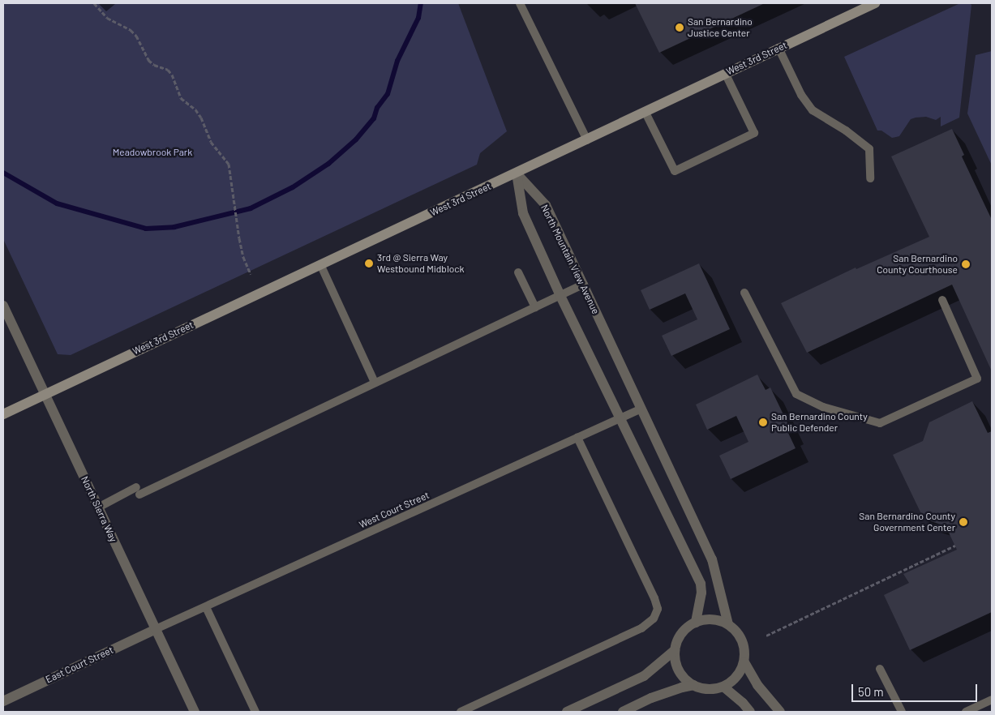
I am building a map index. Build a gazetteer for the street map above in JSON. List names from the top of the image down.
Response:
{
  "streets": {
    "main road": ["West 3rd Street"],
    "street": ["North Mountain View Avenue", "North Sierra Way", "East Court Street"],
    "lane": ["West Court Street"]
  },
  "crossings": [
    ["West 3rd Street", "North Mountain View Avenue"],
    ["West 3rd Street", "North Sierra Way"],
    ["North Mountain View Avenue", "West Court Street"],
    ["North Sierra Way", "West Court Street"],
    ["North Sierra Way", "East Court Street"],
    ["West Court Street", "East Court Street"]
  ],
  "parks": ["Meadowbrook Park"],
  "places": [
    "San Bernardino Justice Center",
    "3rd @ Sierra Way Westbound Midblock",
    "San Bernardino County Courthouse",
    "San Bernardino County Public Defender",
    "San Bernardino County Government Center"
  ],
  "scale_bar": "50 m"
}
